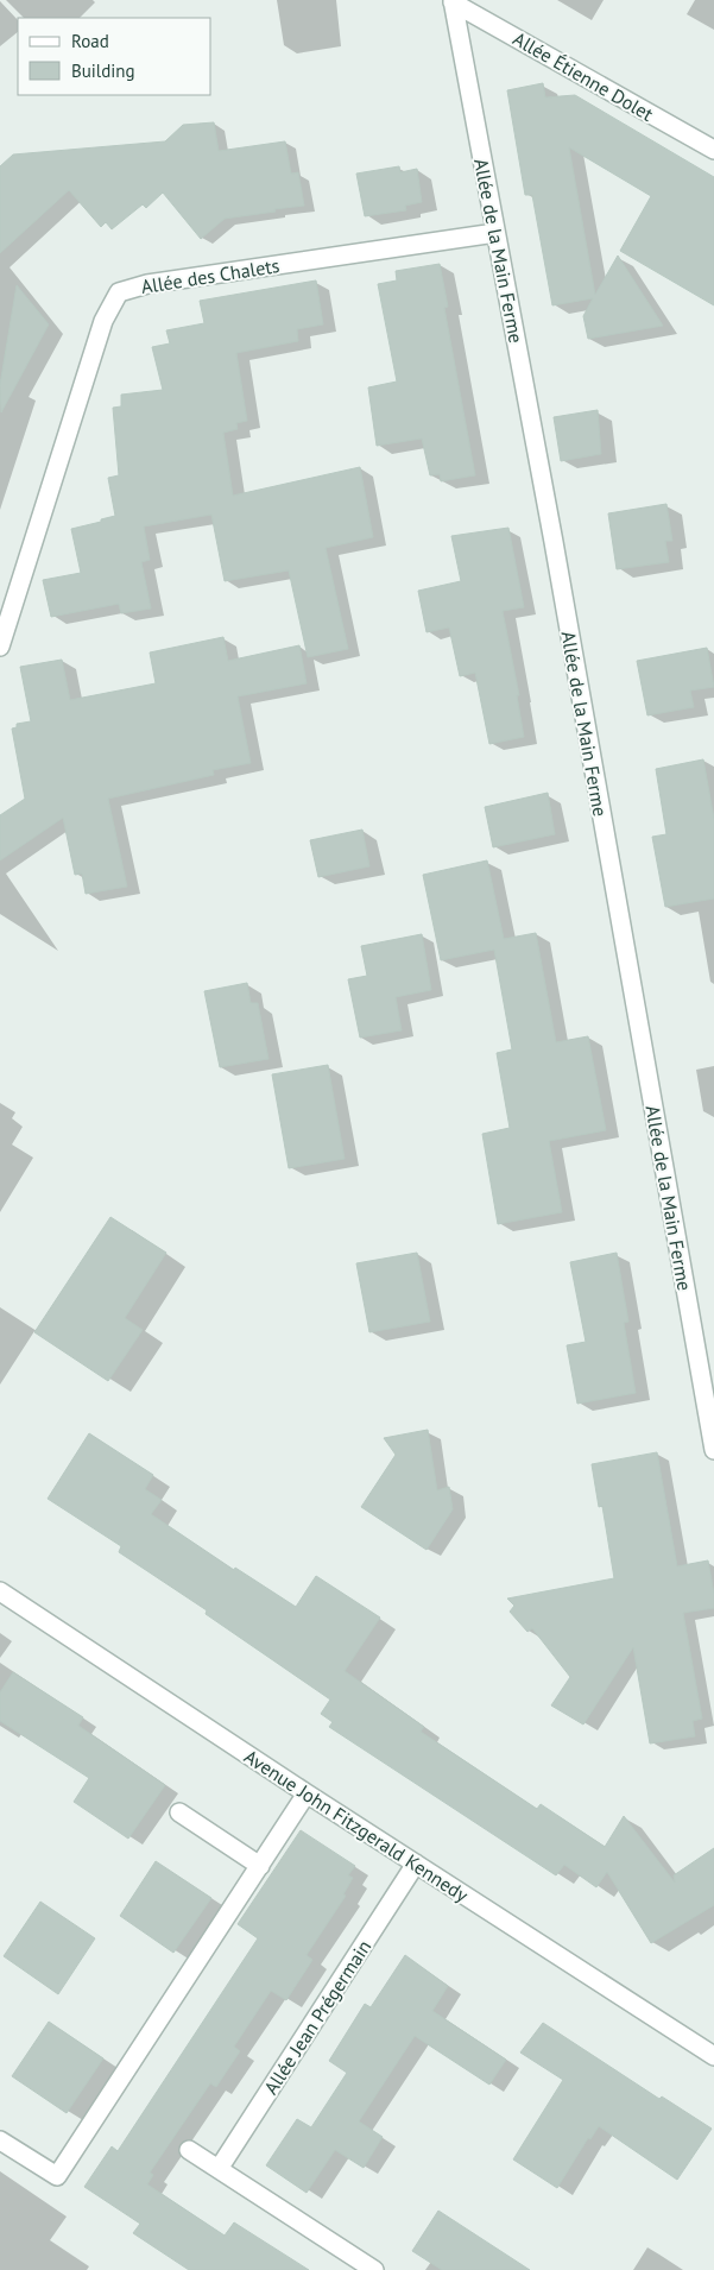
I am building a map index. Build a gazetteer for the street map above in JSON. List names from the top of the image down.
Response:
{
  "streets": {
    "street": [
      "Allée Étienne Dolet",
      "Allée de la Main Ferme",
      "Allée des Chalets",
      "Avenue John Fitzgerald Kennedy",
      "Allée Jean Prégermain"
    ]
  },
  "crossings": [
    ["Allée Étienne Dolet", "Allée de la Main Ferme"],
    ["Allée de la Main Ferme", "Allée des Chalets"],
    ["Avenue John Fitzgerald Kennedy", "Allée Jean Prégermain"]
  ],
  "legend": ["Road", "Building"]
}
